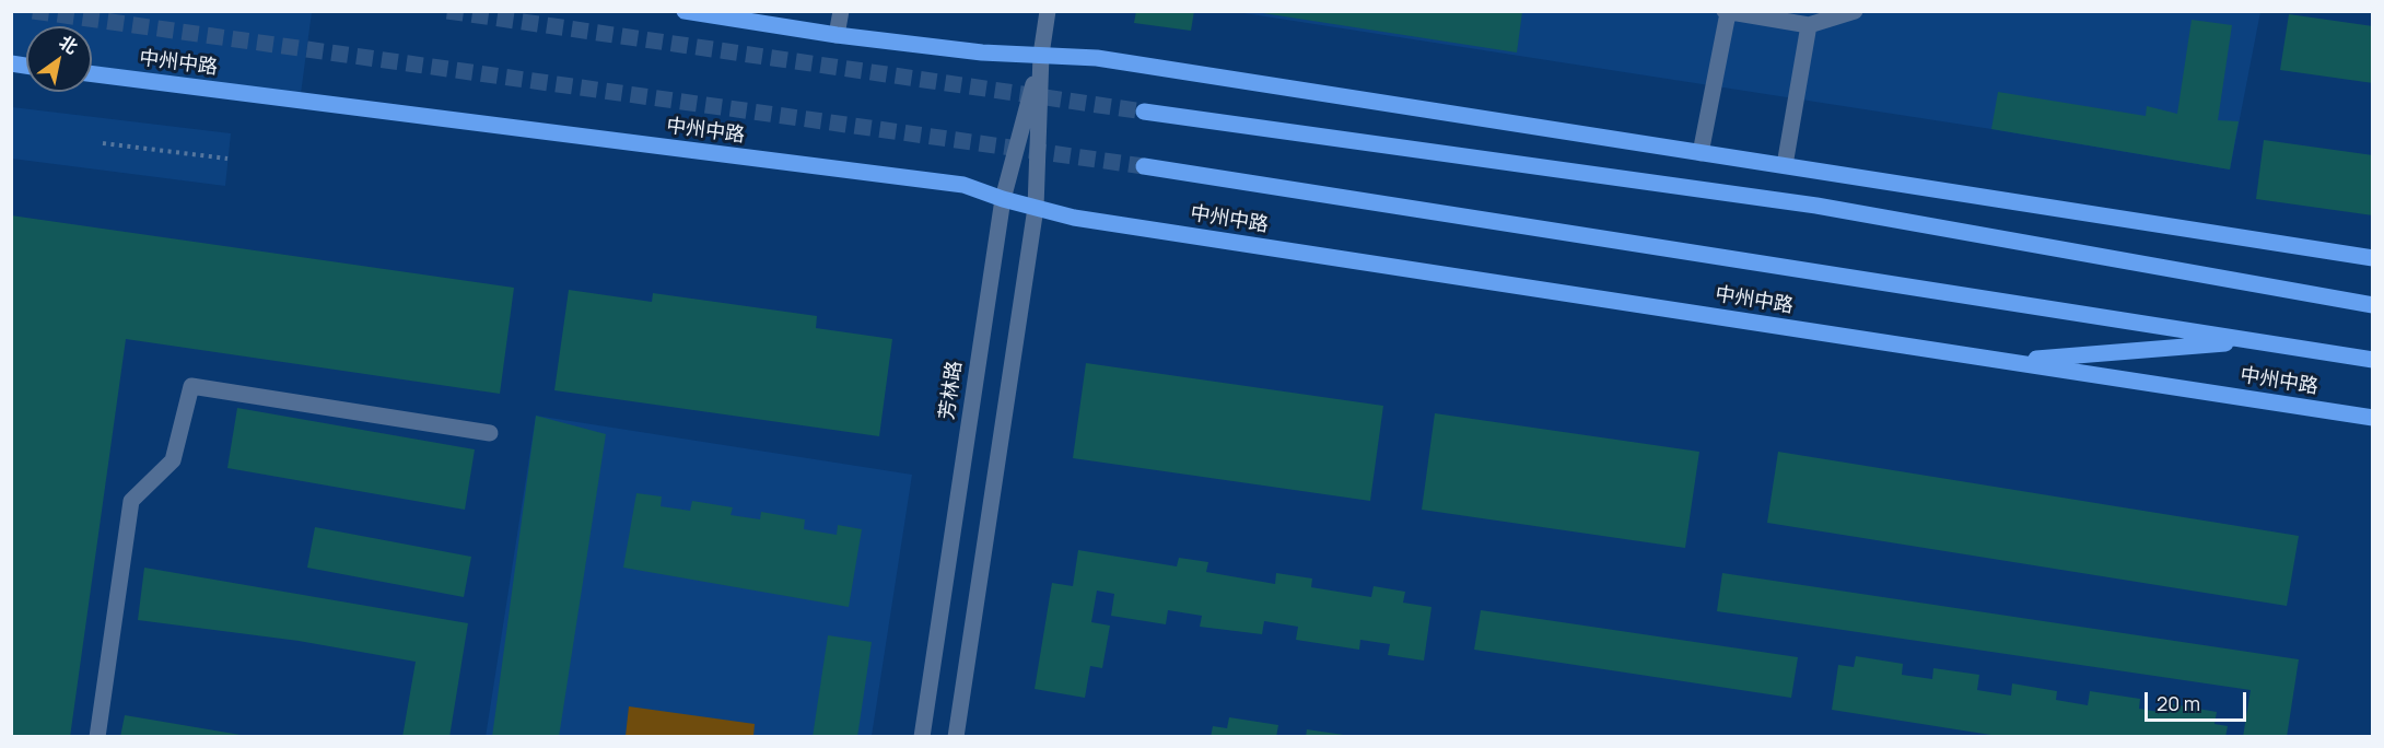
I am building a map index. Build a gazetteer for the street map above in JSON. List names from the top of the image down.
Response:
{
  "streets": {
    "main road": ["中州中路"],
    "street": ["芳林路"]
  },
  "crossings": [
    ["中州中路", "芳林路"]
  ],
  "scale_bar": "20 m",
  "north": "top right"
}
